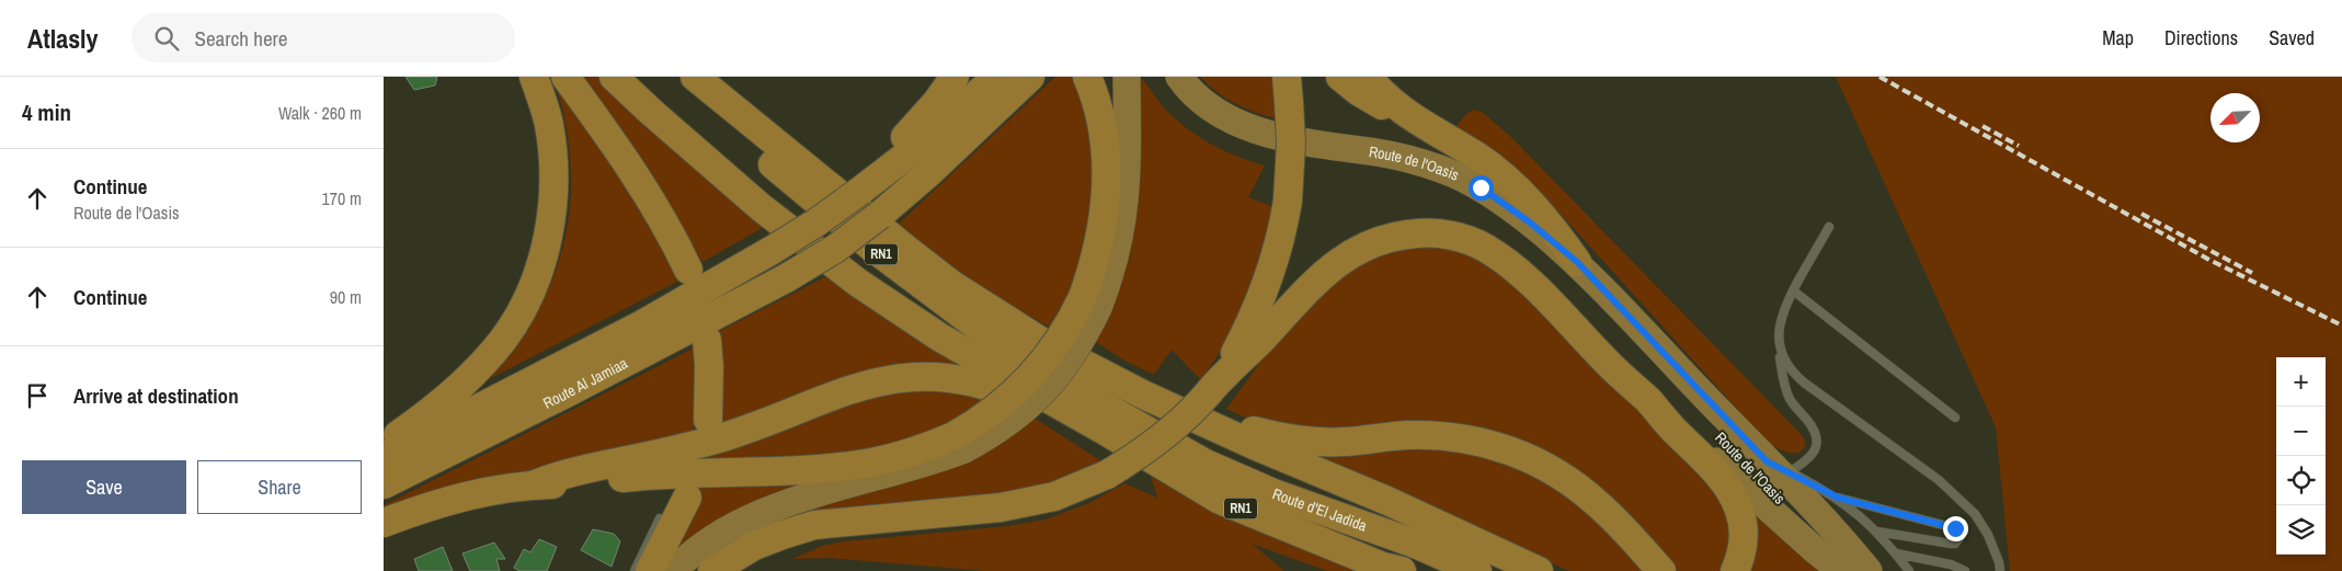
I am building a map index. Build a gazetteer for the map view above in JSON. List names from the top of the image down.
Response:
{
  "streets": {
    "highway": ["RN1", "Route Al Jamiaa", "Route d'El Jadida"],
    "main road": ["Route de l'Oasis"]
  },
  "crossings": [
    ["RN1", "Route d'El Jadida"]
  ],
  "north": "bottom left",
  "page": {
    "header": "Atlasly",
    "search": "Search here",
    "nav": ["Map", "Directions", "Saved"],
    "heading": ["4 min", "Walk · 260 m"],
    "list": [
      ["Continue", "Route de l'Oasis", "170 m"],
      ["Continue", "90 m"],
      "Arrive at destination"
    ],
    "map_buttons": ["+", "−"],
    "buttons": ["Save", "Share"]
  }
}
